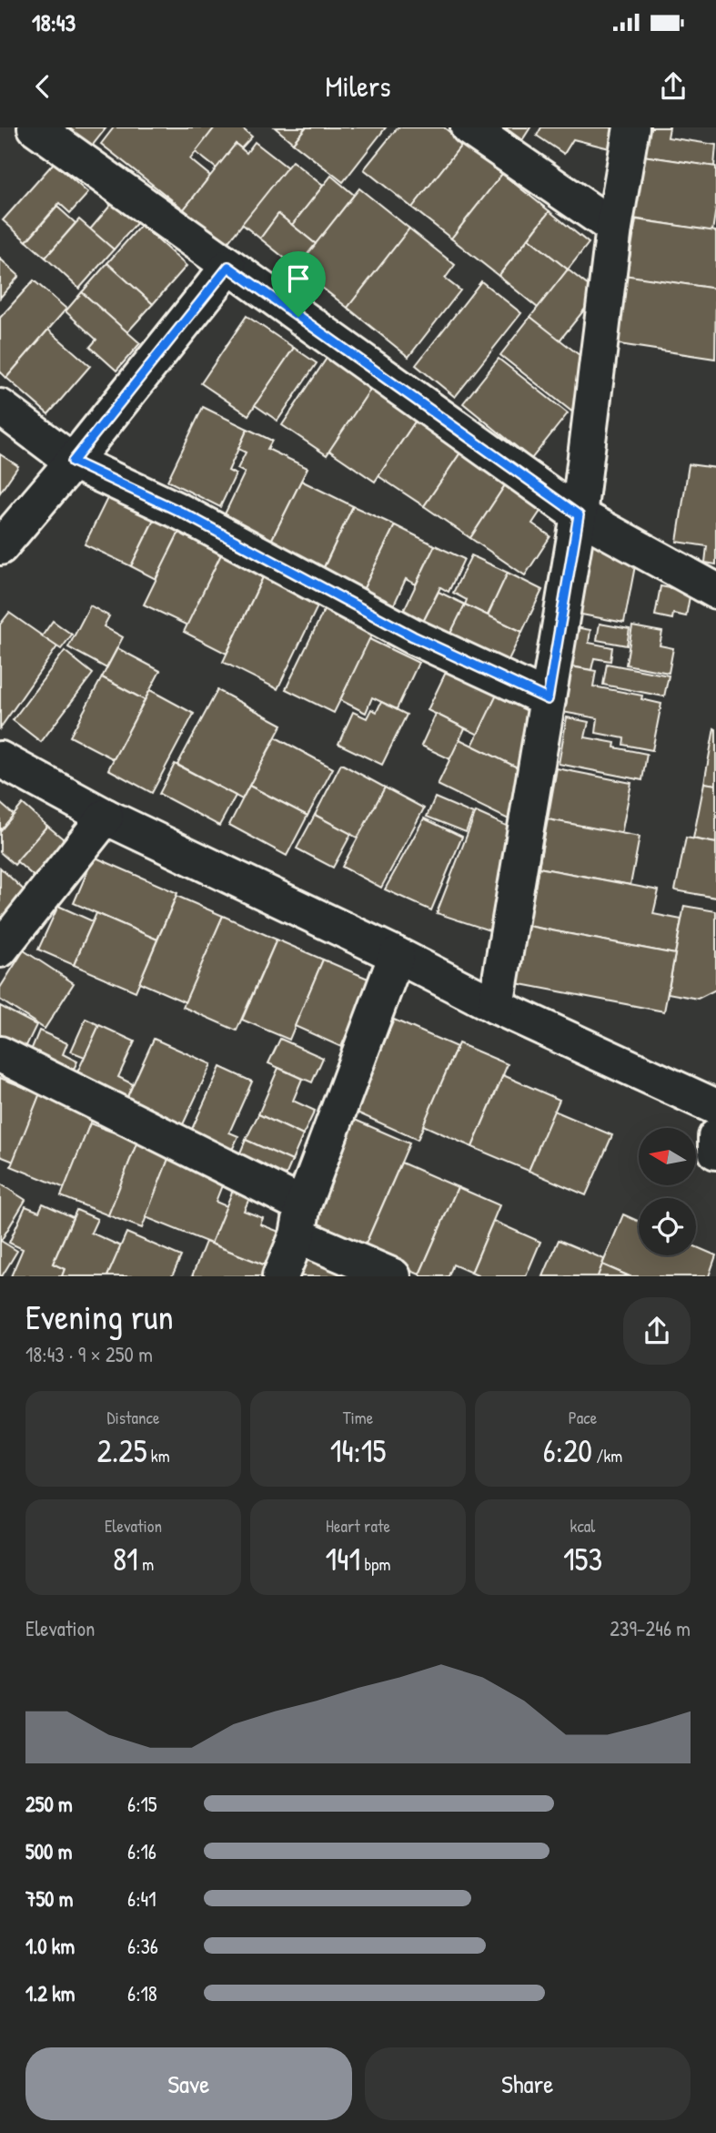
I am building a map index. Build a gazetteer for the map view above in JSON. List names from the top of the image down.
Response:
{
  "north": "left",
  "page": {
    "status": "18:43",
    "header": "Milers",
    "heading": ["Evening run", "18:43 · 9 × 250 m"],
    "stats": [
      ["Distance", "2.25 km"],
      ["Time", "14:15"],
      ["Pace", "6:20 /km"],
      ["Elevation", "81 m"],
      ["Heart rate", "141 bpm"],
      ["kcal", "153"]
    ],
    "chart": ["Elevation", "239–246 m"],
    "list": [
      {
        "name": "250 m",
        "note": "6:15"
      },
      {
        "name": "500 m",
        "note": "6:16"
      },
      {
        "name": "750 m",
        "note": "6:41"
      },
      {
        "name": "1.0 km",
        "note": "6:36"
      },
      {
        "name": "1.2 km",
        "note": "6:18"
      }
    ],
    "buttons": ["Save", "Share"]
  }
}
